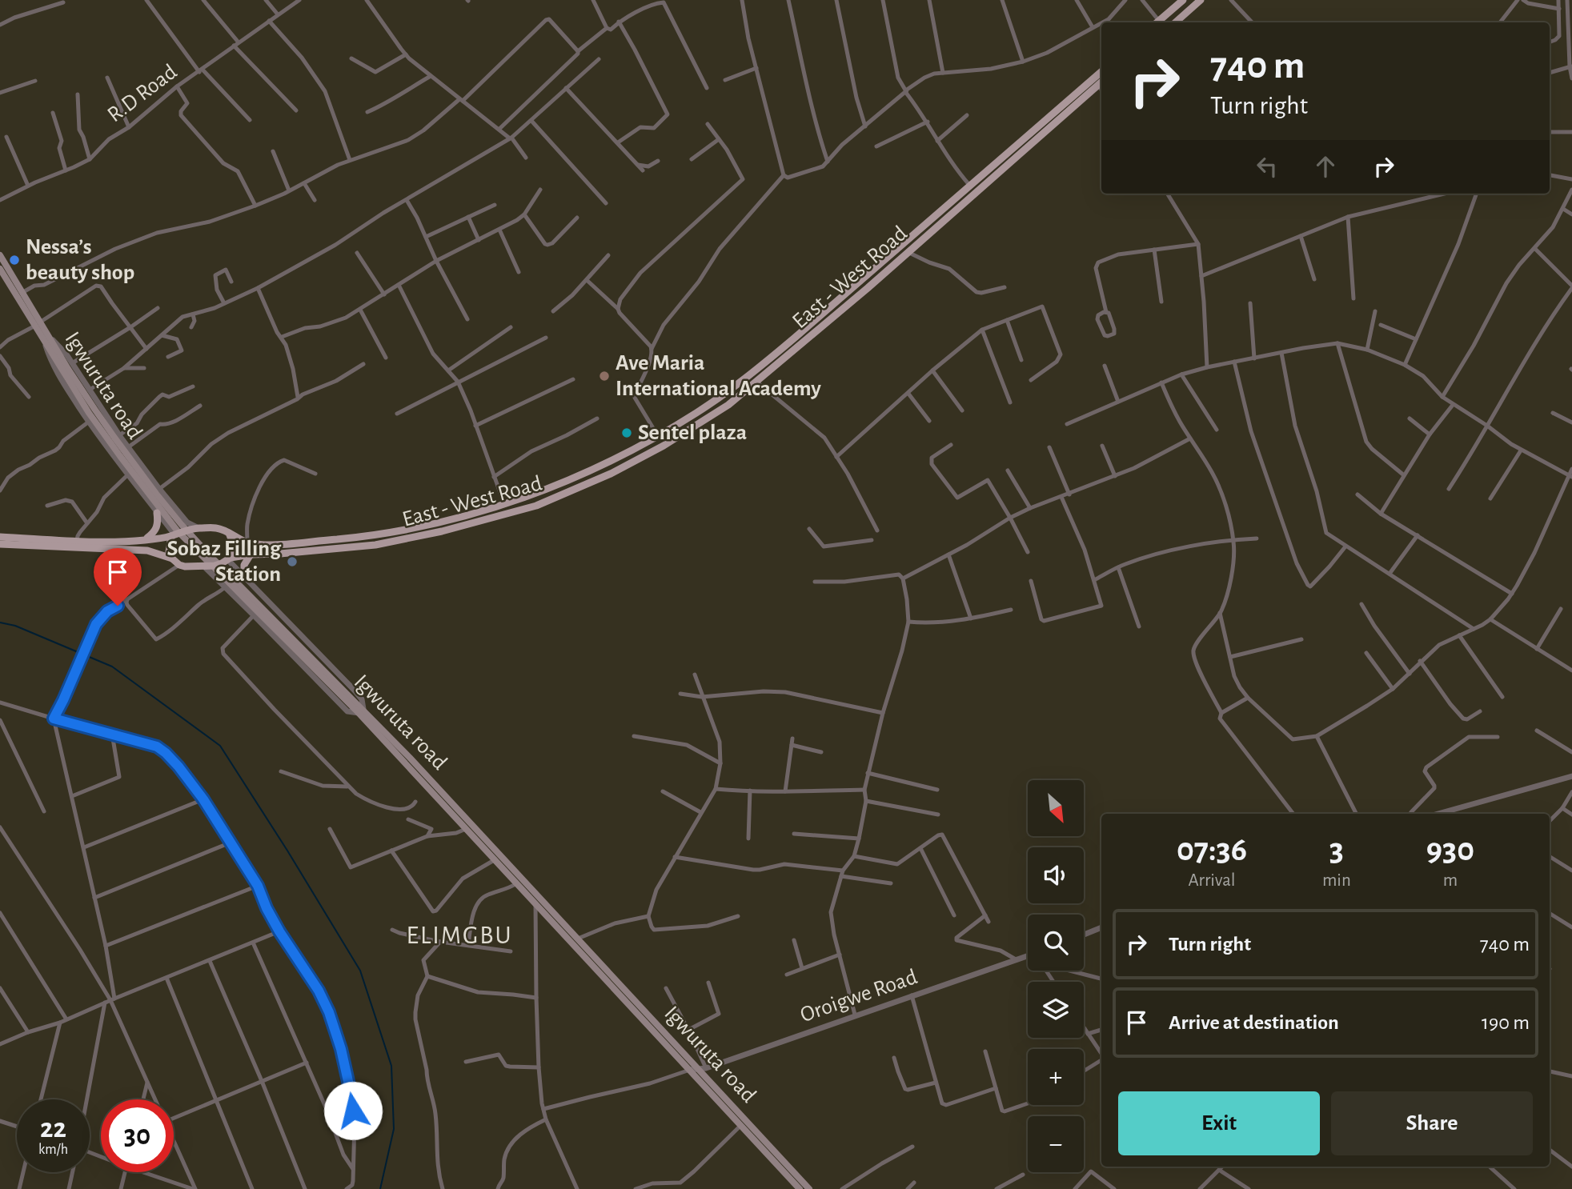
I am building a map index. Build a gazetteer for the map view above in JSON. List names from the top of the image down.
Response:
{
  "streets": {
    "main road": ["East - West Road", "Igwuruta road"],
    "street": ["R.D Road", "Oroigwe Road"]
  },
  "crossings": [
    ["Igwuruta road", "Oroigwe Road"]
  ],
  "districts": ["ELIMGBU"],
  "places": [
    "Nessa’s beauty shop",
    "Ave Maria International Academy",
    "Sentel plaza",
    "Sobaz Filling Station"
  ],
  "north": "bottom right",
  "page": {
    "turn": ["740 m", "Turn right"],
    "map_buttons": ["+", "−"],
    "eta": [
      "07:36",
      "Arrival",
      "3",
      "min",
      "930",
      "m"
    ],
    "list": [
      {
        "name": "Turn right",
        "value": "740 m"
      },
      {
        "name": "Arrive at destination",
        "value": "190 m"
      }
    ],
    "buttons": ["Exit", "Share"],
    "speed": "22 km/h",
    "limit": "30"
  }
}
